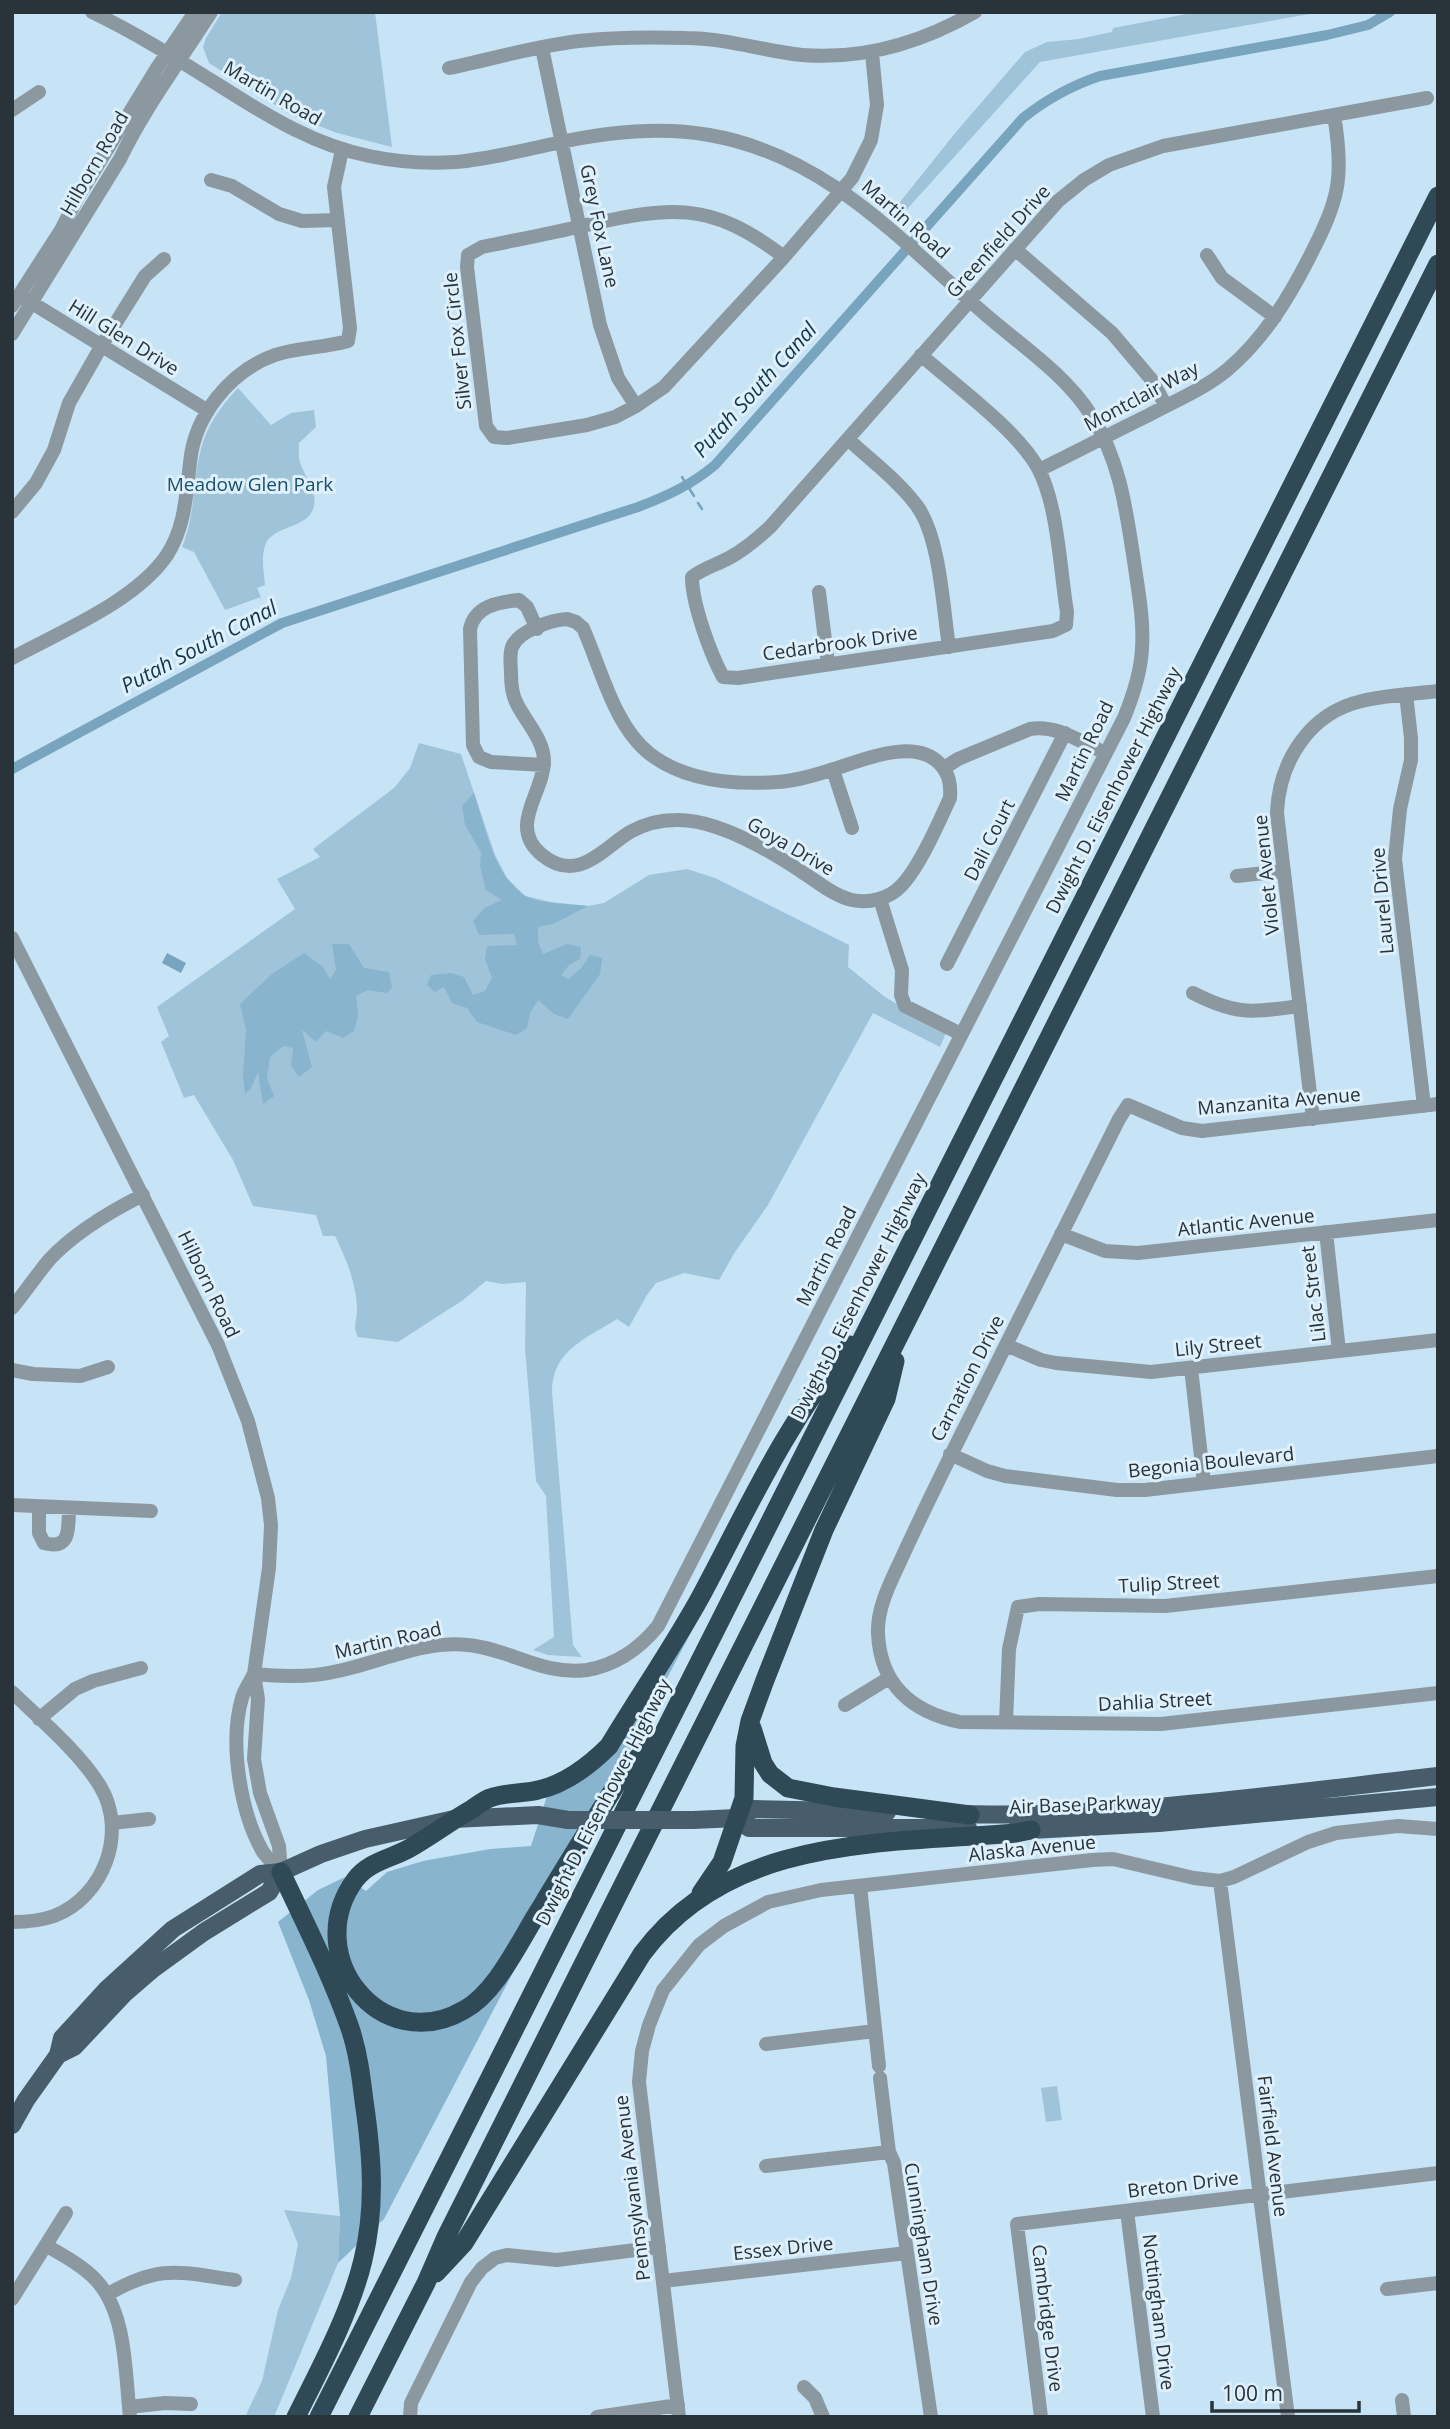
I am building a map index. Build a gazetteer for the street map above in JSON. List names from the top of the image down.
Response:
{
  "streets": {
    "highway": ["Dwight D. Eisenhower Highway"],
    "main road": ["Air Base Parkway"],
    "street": [
      "Martin Road",
      "Hilborn Road",
      "Grey Fox Lane",
      "Greenfield Drive",
      "Hill Glen Drive",
      "Silver Fox Circle",
      "Montclair Way",
      "Cedarbrook Drive",
      "Dali Court",
      "Goya Drive",
      "Violet Avenue",
      "Laurel Drive",
      "Manzanita Avenue",
      "Atlantic Avenue",
      "Lilac Street",
      "Lily Street",
      "Carnation Drive",
      "Begonia Boulevard",
      "Tulip Street",
      "Dahlia Street",
      "Alaska Avenue",
      "Fairfield Avenue",
      "Breton Drive",
      "Pennsylvania Avenue",
      "Cunningham Drive",
      "Essex Drive",
      "Nottingham Drive",
      "Cambridge Drive"
    ]
  },
  "crossings": [
    ["Martin Road", "Hilborn Road"],
    ["Martin Road", "Grey Fox Lane"],
    ["Martin Road", "Greenfield Drive"],
    ["Martin Road", "Silver Fox Circle"],
    ["Martin Road", "Montclair Way"],
    ["Hilborn Road", "Hill Glen Drive"],
    ["Hilborn Road", "Air Base Parkway"],
    ["Grey Fox Lane", "Silver Fox Circle"],
    ["Greenfield Drive", "Montclair Way"],
    ["Greenfield Drive", "Cedarbrook Drive"],
    ["Montclair Way", "Cedarbrook Drive"],
    ["Violet Avenue", "Laurel Drive"],
    ["Violet Avenue", "Manzanita Avenue"],
    ["Laurel Drive", "Manzanita Avenue"],
    ["Manzanita Avenue", "Carnation Drive"],
    ["Atlantic Avenue", "Lilac Street"],
    ["Atlantic Avenue", "Carnation Drive"],
    ["Lilac Street", "Lily Street"],
    ["Lily Street", "Carnation Drive"],
    ["Carnation Drive", "Begonia Boulevard"],
    ["Carnation Drive", "Dahlia Street"],
    ["Tulip Street", "Dahlia Street"],
    ["Alaska Avenue", "Fairfield Avenue"],
    ["Alaska Avenue", "Pennsylvania Avenue"],
    ["Alaska Avenue", "Cunningham Drive"],
    ["Fairfield Avenue", "Breton Drive"],
    ["Breton Drive", "Nottingham Drive"],
    ["Breton Drive", "Cambridge Drive"],
    ["Pennsylvania Avenue", "Essex Drive"],
    ["Cunningham Drive", "Essex Drive"]
  ],
  "water": ["Putah South Canal"],
  "parks": ["Meadow Glen Park"],
  "scale_bar": "100 m"
}
